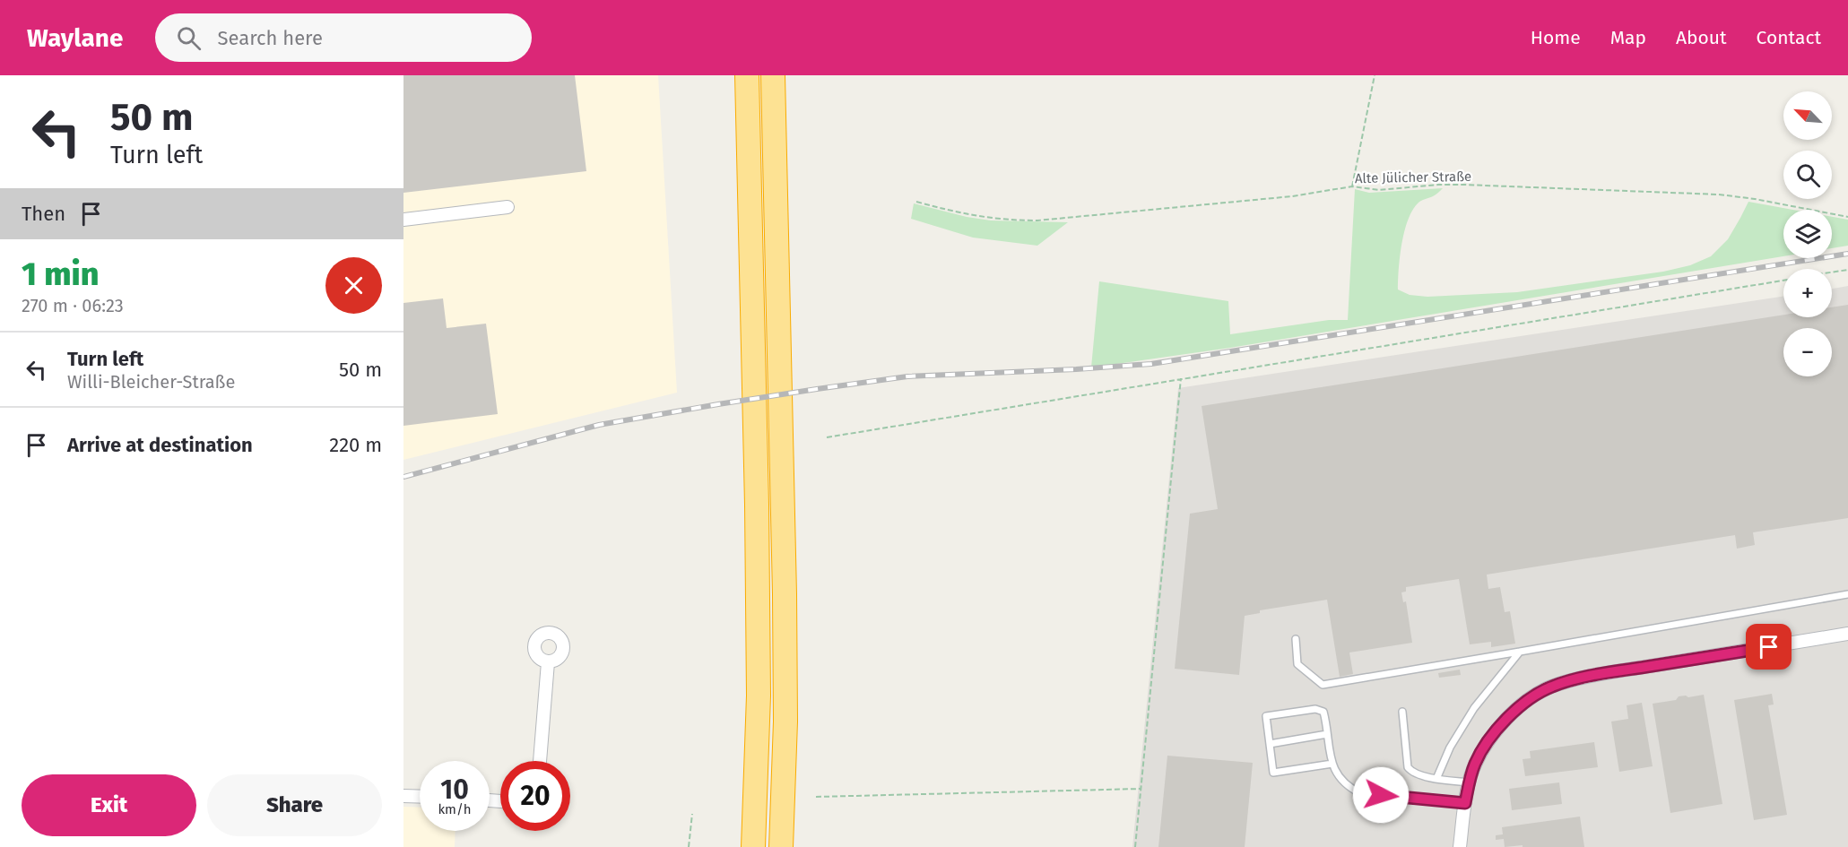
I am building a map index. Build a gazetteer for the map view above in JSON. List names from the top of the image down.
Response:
{
  "streets": {
    "path": ["Alte Jülicher Straße"]
  },
  "north": "top left",
  "page": {
    "header": "Waylane",
    "search": "Search here",
    "nav": [
      "Home",
      "Map",
      "About",
      "Contact"
    ],
    "turn": ["50 m", "Turn left"],
    "map_buttons": ["+", "−"],
    "then": "Then",
    "heading": ["1 min", "270 m · 06:23"],
    "list": [
      {
        "name": "Turn left",
        "note": "Willi-Bleicher-Straße",
        "value": "50 m"
      },
      {
        "name": "Arrive at destination",
        "value": "220 m"
      }
    ],
    "speed": "10 km/h",
    "limit": "20",
    "buttons": ["Exit", "Share"]
  }
}
